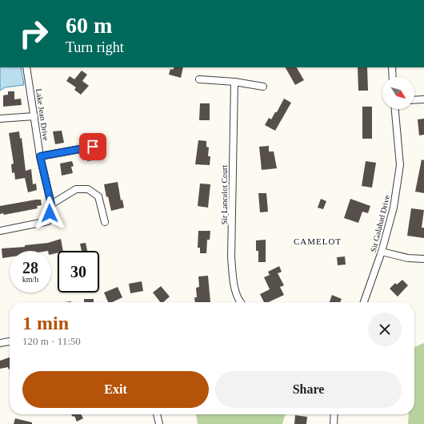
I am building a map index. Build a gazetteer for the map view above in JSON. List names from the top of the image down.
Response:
{
  "streets": {
    "street": ["Lake Jean Drive", "Sir Lancelot Court", "Sir Galahad Drive"]
  },
  "districts": ["CAMELOT"],
  "north": "bottom right",
  "page": {
    "turn": ["60 m", "Turn right"],
    "speed": "28 km/h",
    "limit": "30",
    "heading": ["1 min", "120 m · 11:50"],
    "buttons": ["Exit", "Share"]
  }
}
